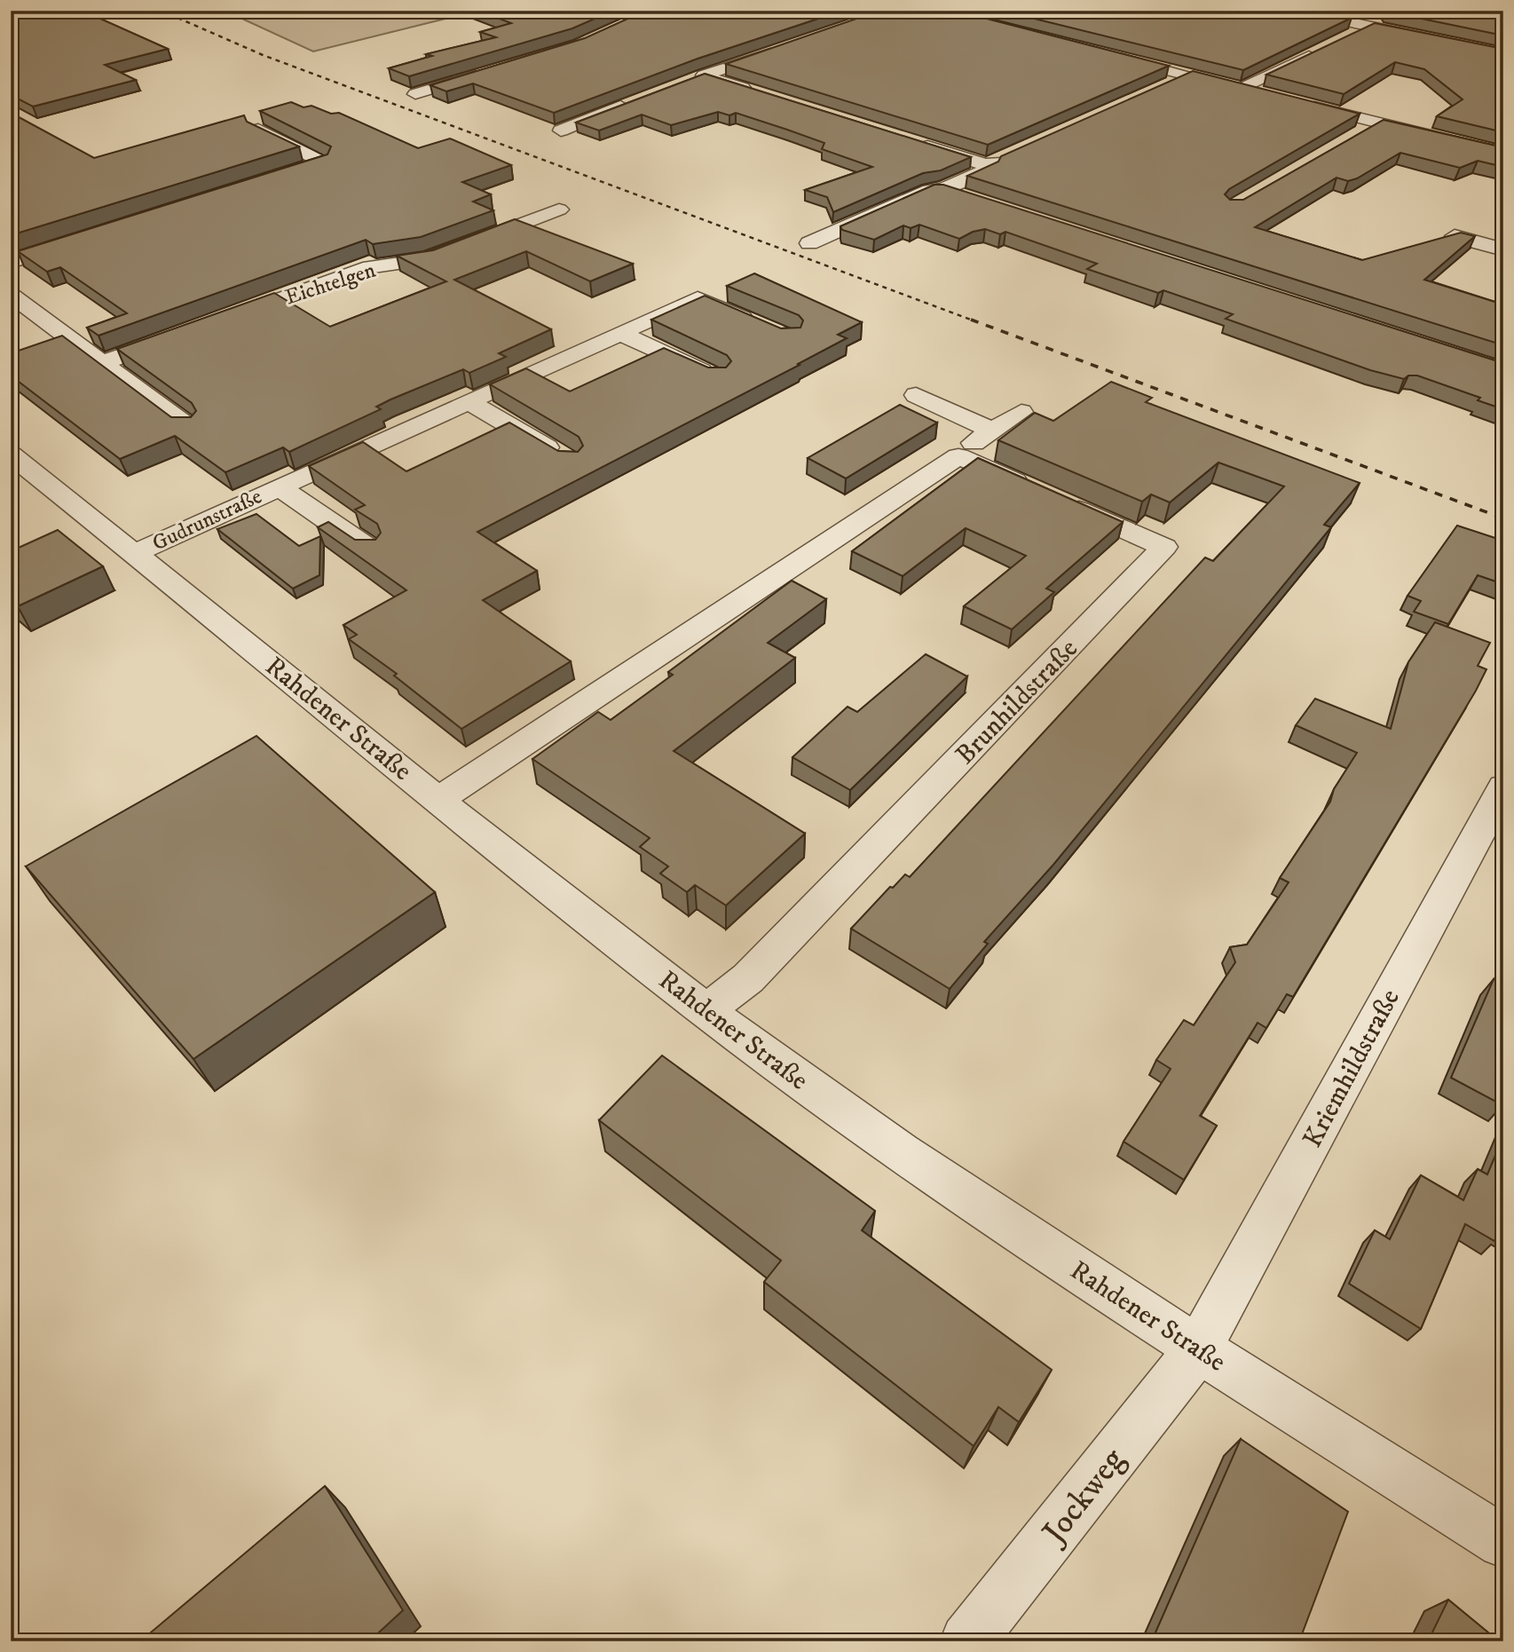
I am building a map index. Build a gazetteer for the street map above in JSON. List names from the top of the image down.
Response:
{
  "streets": {
    "street": [
      "Eichtelgen",
      "Gudrunstraße",
      "Brunhildstraße",
      "Rahdener Straße",
      "Kriemhildstraße",
      "Jockweg"
    ]
  },
  "crossings": [
    ["Gudrunstraße", "Rahdener Straße"],
    ["Brunhildstraße", "Rahdener Straße"],
    ["Rahdener Straße", "Kriemhildstraße"],
    ["Rahdener Straße", "Jockweg"],
    ["Kriemhildstraße", "Jockweg"]
  ]
}
